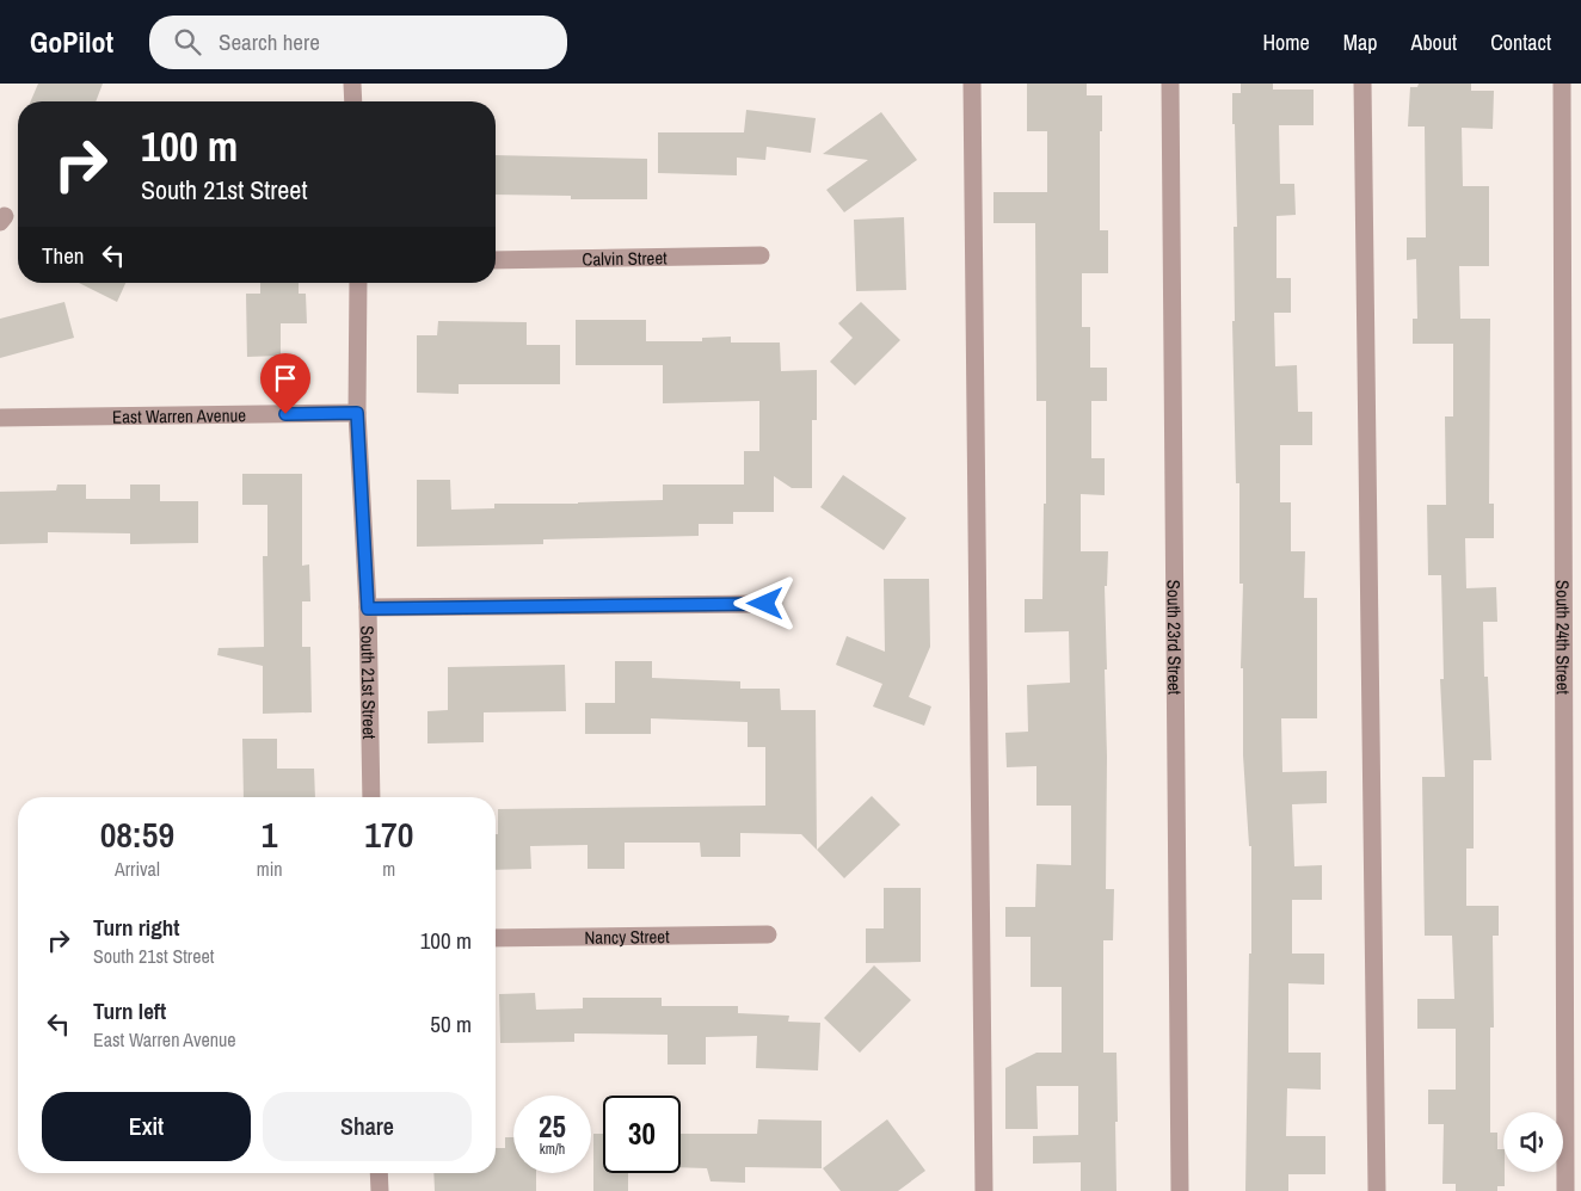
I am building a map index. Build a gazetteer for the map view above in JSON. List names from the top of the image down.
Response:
{
  "streets": {
    "street": [
      "Calvin Street",
      "East Warren Avenue",
      "South 23rd Street",
      "South 24th Street",
      "South 21st Street",
      "Nancy Street"
    ]
  },
  "crossings": [
    ["East Warren Avenue", "South 21st Street"]
  ],
  "page": {
    "header": "GoPilot",
    "search": "Search here",
    "nav": [
      "Home",
      "Map",
      "About",
      "Contact"
    ],
    "turn": ["100 m", "South 21st Street"],
    "then": "Then",
    "eta": [
      "08:59",
      "Arrival",
      "1",
      "min",
      "170",
      "m"
    ],
    "list": [
      {
        "name": "Turn right",
        "note": "South 21st Street",
        "value": "100 m"
      },
      {
        "name": "Turn left",
        "note": "East Warren Avenue",
        "value": "50 m"
      }
    ],
    "buttons": ["Exit", "Share"],
    "speed": "25 km/h",
    "limit": "30"
  }
}
